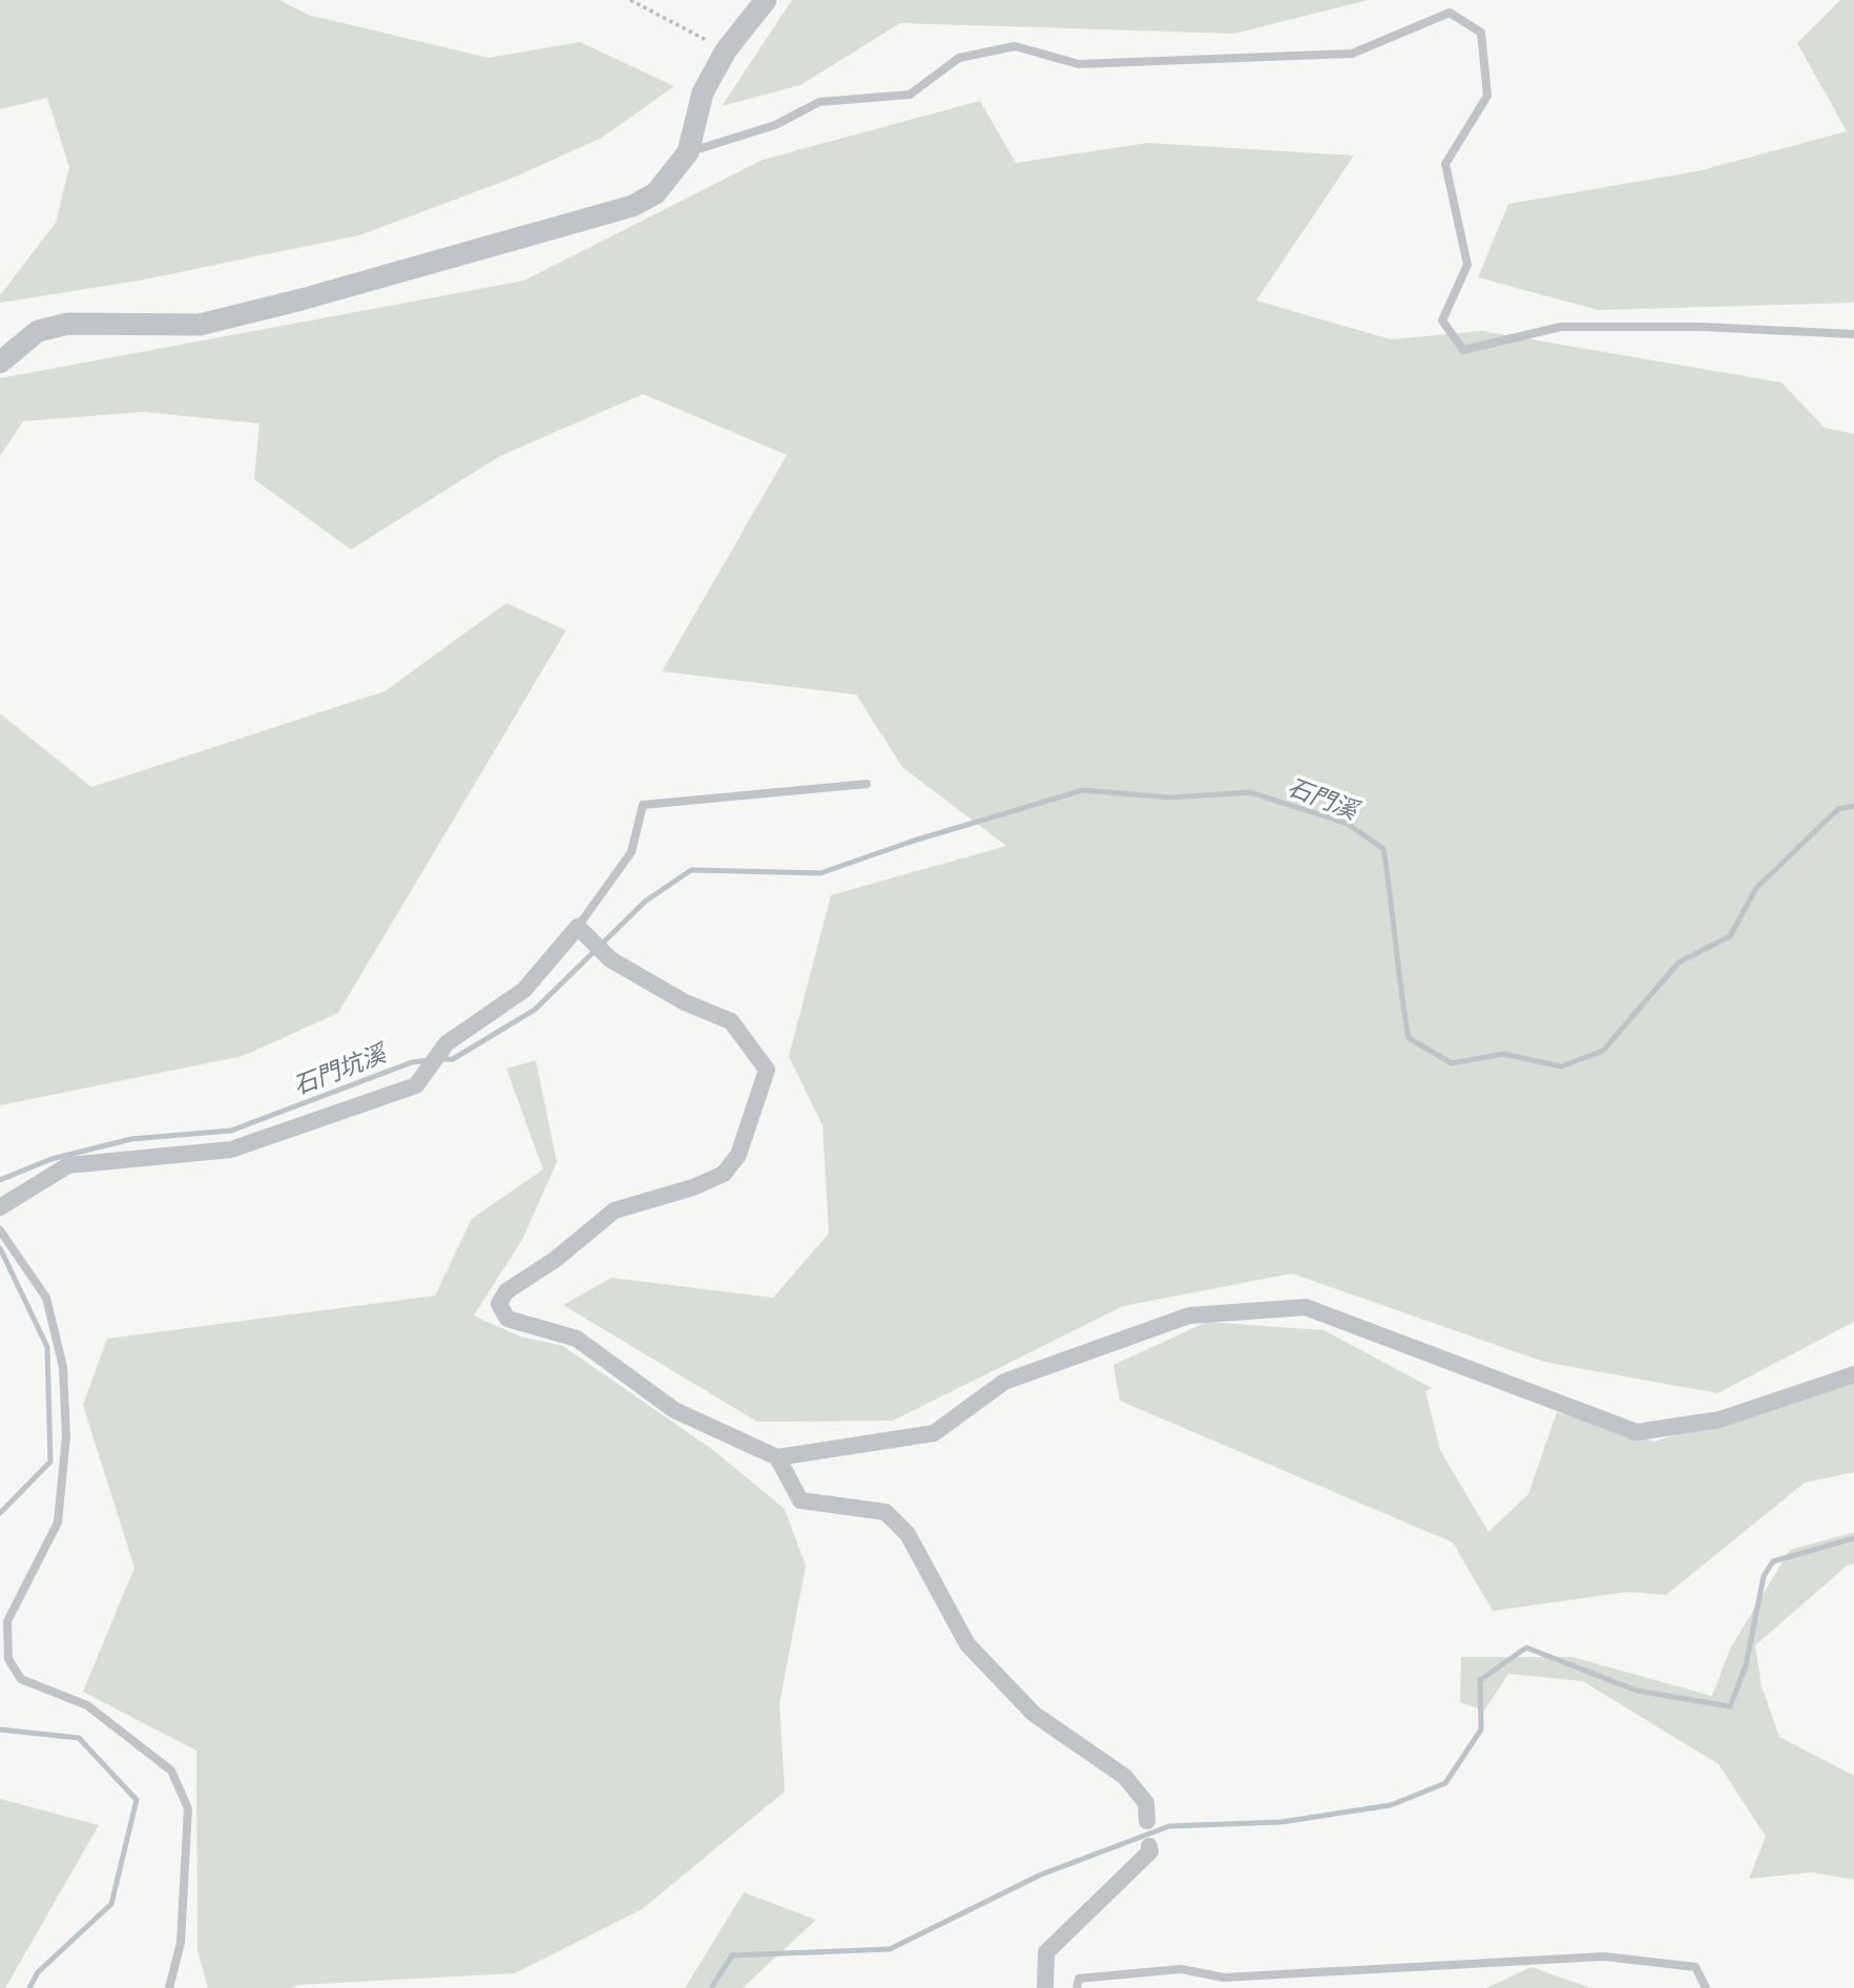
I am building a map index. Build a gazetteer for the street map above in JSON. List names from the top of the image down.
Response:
{
  "water": ["石門溪", "石門坑溪"]
}
